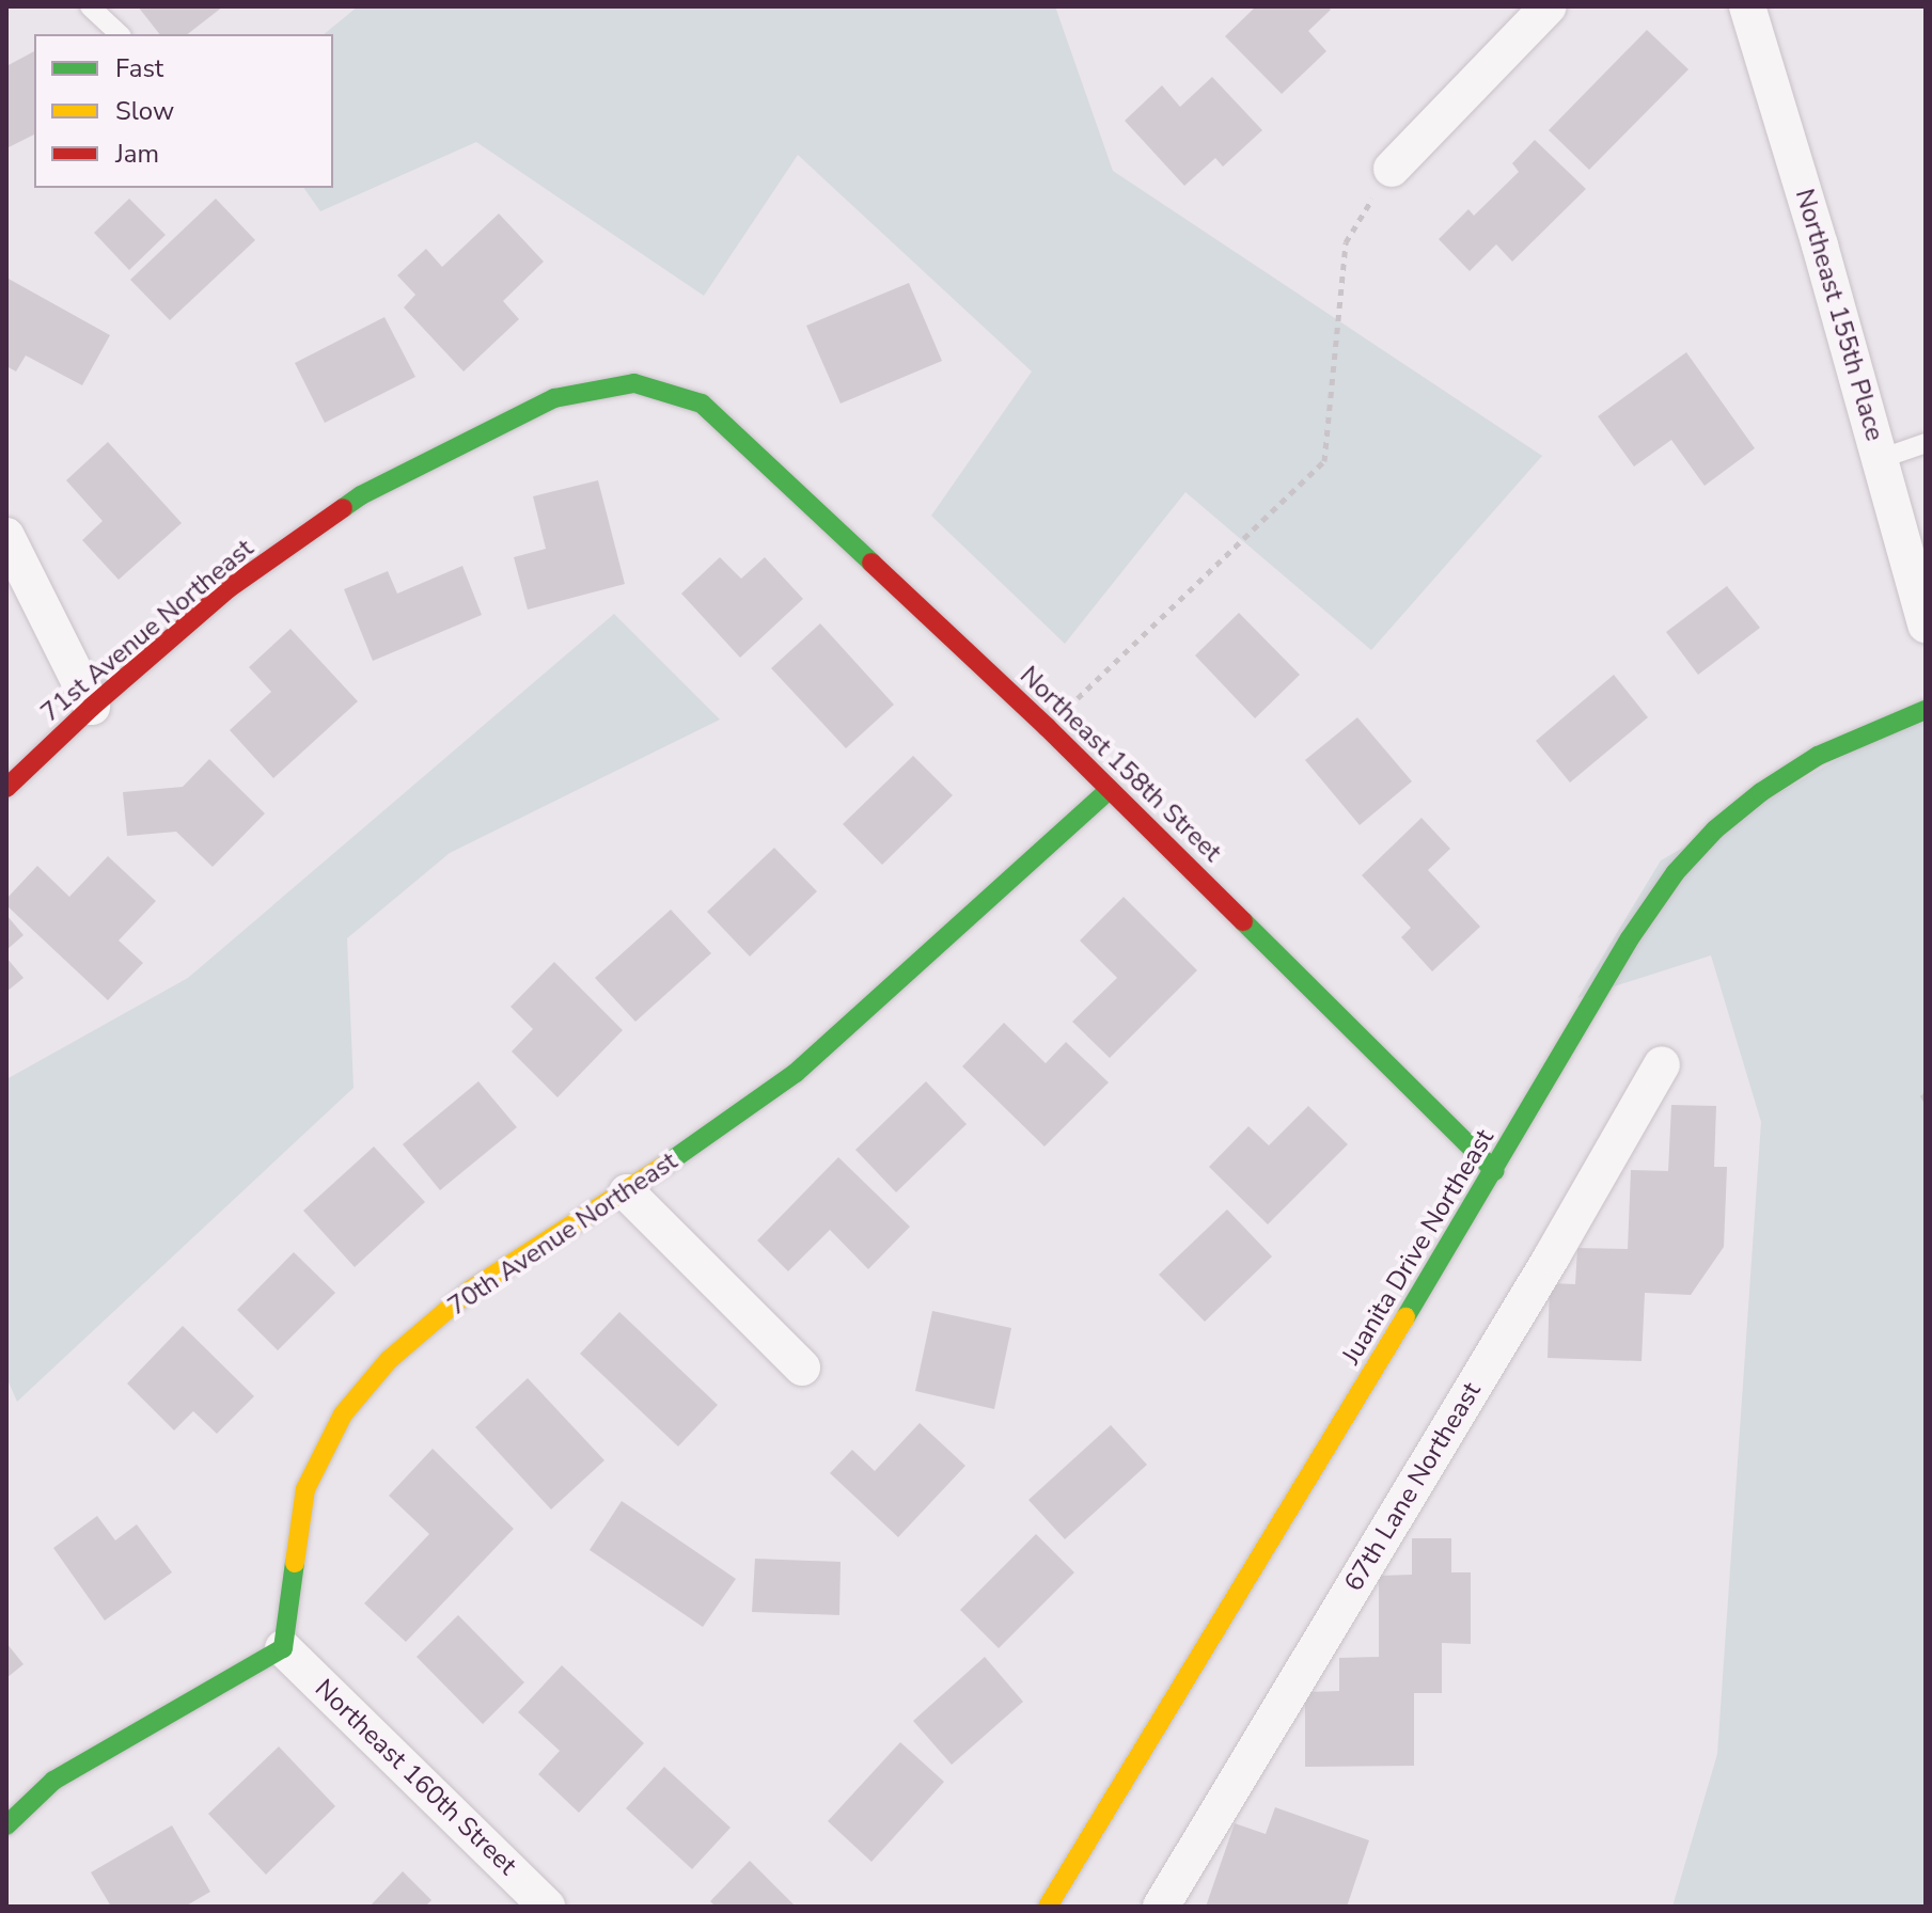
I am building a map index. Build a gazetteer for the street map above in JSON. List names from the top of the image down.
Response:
{
  "streets": {
    "street": [
      "Northeast 155th Place",
      "71st Avenue Northeast",
      "Northeast 158th Street",
      "70th Avenue Northeast",
      "Juanita Drive Northeast",
      "67th Lane Northeast",
      "Northeast 160th Street"
    ]
  },
  "crossings": [
    ["71st Avenue Northeast", "Northeast 158th Street"],
    ["Northeast 158th Street", "70th Avenue Northeast"],
    ["Northeast 158th Street", "Juanita Drive Northeast"],
    ["70th Avenue Northeast", "Northeast 160th Street"]
  ],
  "legend": ["Fast", "Slow", "Jam"]
}
